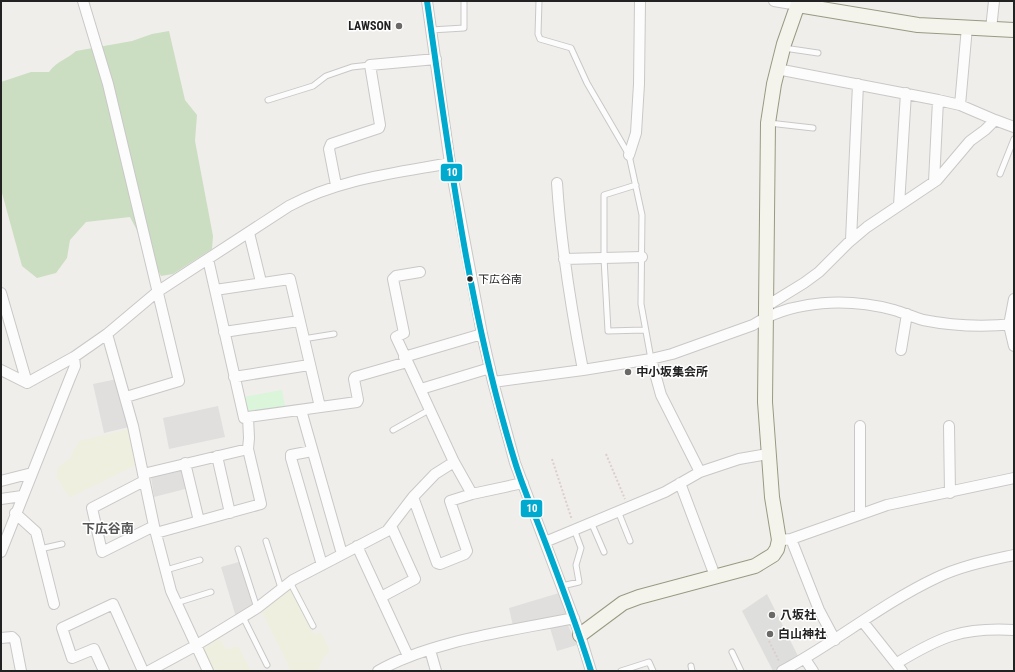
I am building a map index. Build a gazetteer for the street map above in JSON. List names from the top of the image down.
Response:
{
  "districts": ["下広谷南"],
  "places": [
    "LAWSON",
    "下広谷南",
    "中小坂集会所",
    "八坂社",
    "白山神社"
  ],
  "lines": ["transit line 10"]
}
